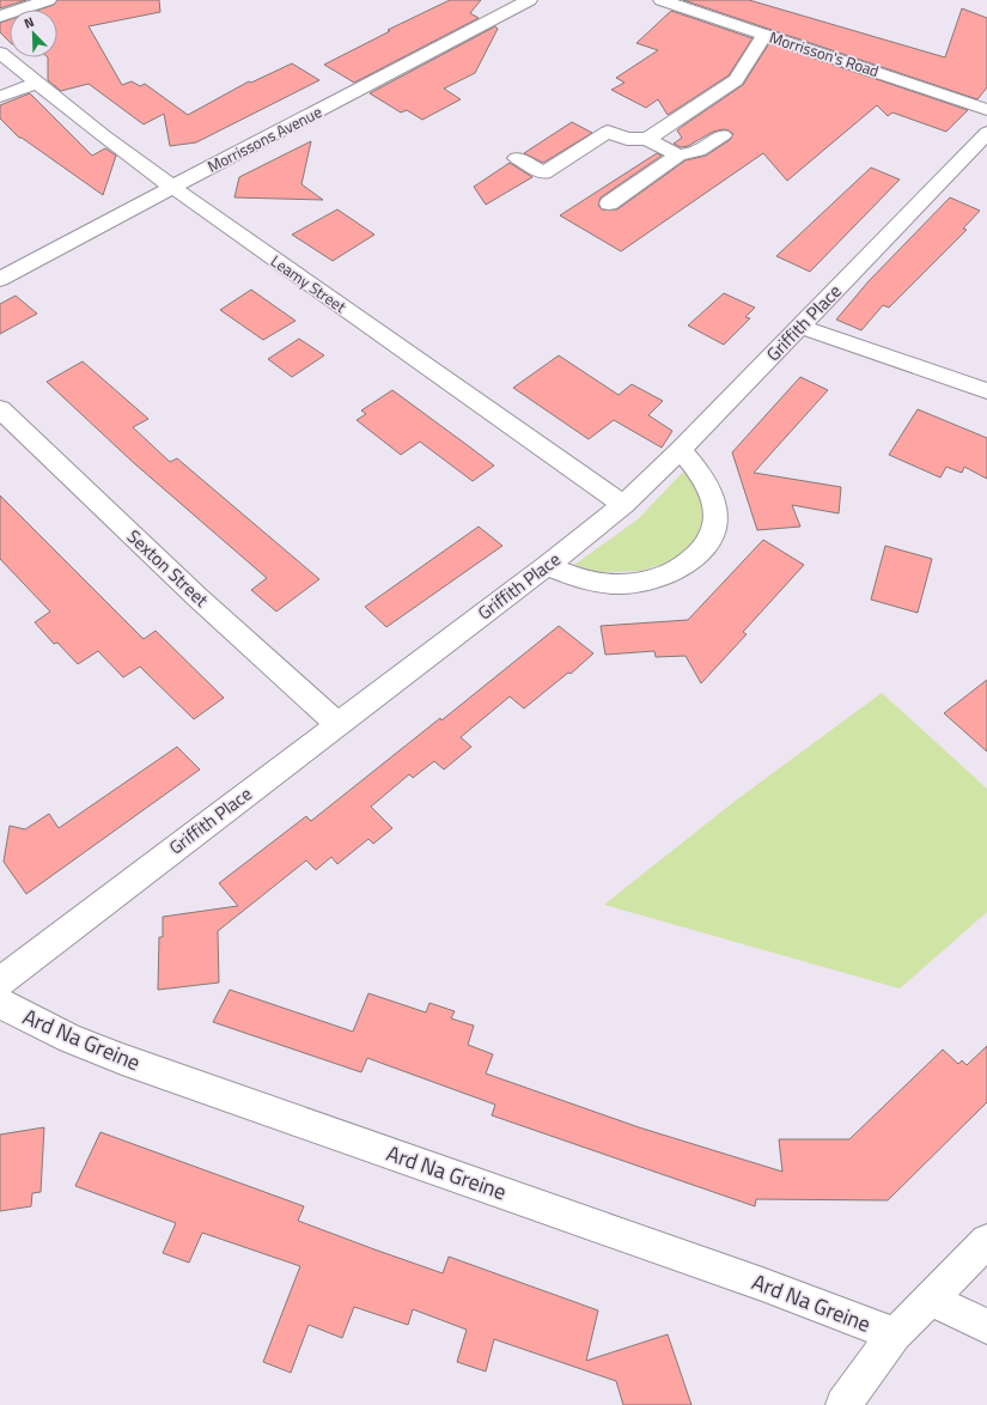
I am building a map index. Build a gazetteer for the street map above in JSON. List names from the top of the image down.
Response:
{
  "streets": {
    "street": [
      "Morrisson's Road",
      "Morrissons Avenue",
      "Leamy Street",
      "Griffith Place",
      "Sexton Street",
      "Ard Na Greine"
    ]
  },
  "crossings": [
    ["Morrissons Avenue", "Leamy Street"],
    ["Leamy Street", "Griffith Place"],
    ["Griffith Place", "Sexton Street"]
  ],
  "north": "top left"
}
